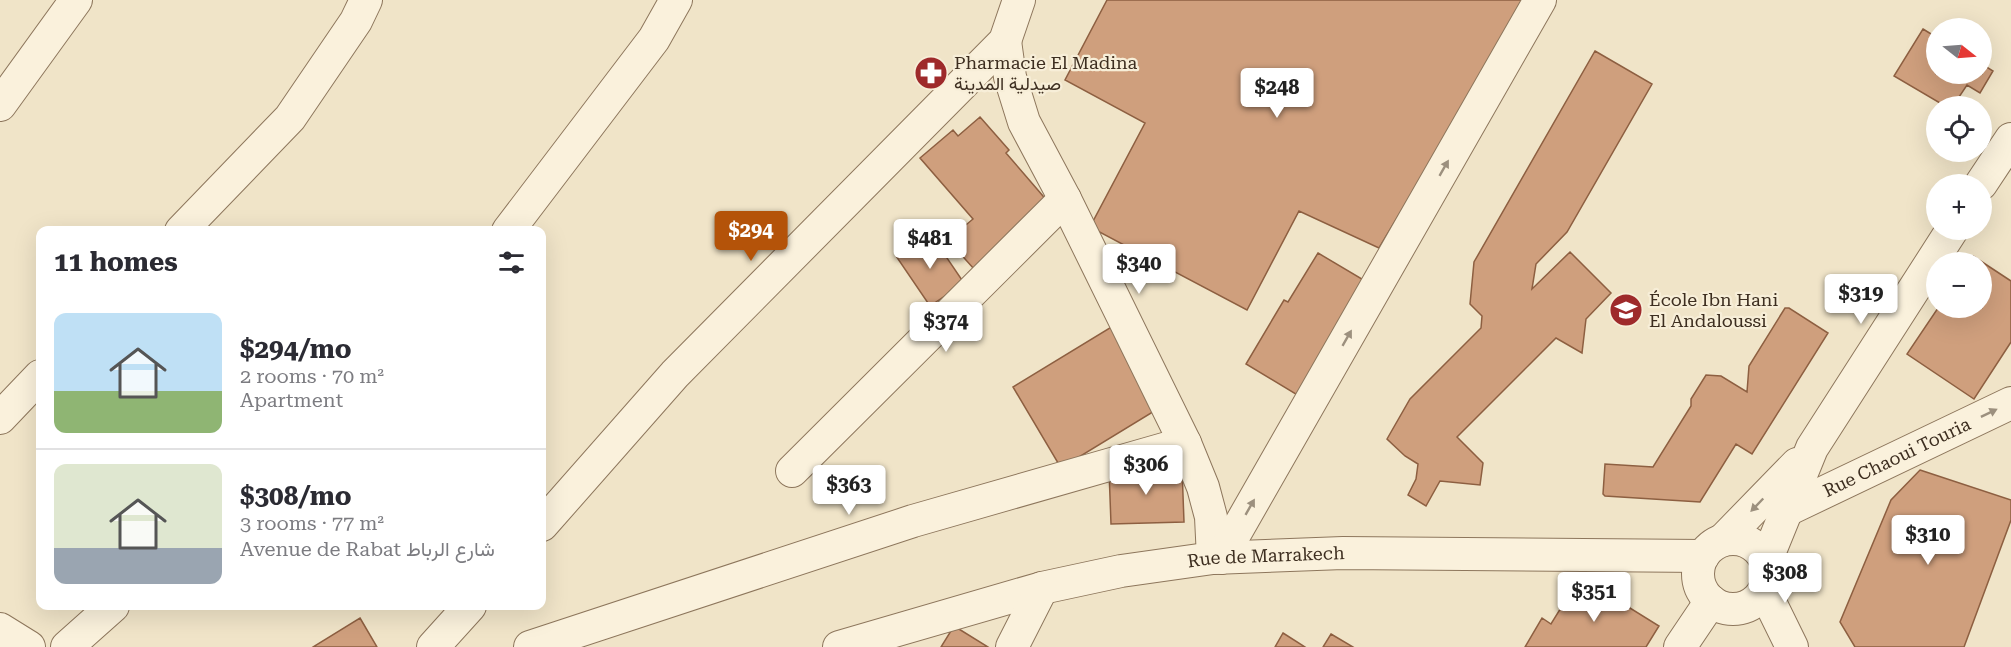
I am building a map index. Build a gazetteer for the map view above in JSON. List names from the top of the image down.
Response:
{
  "streets": {
    "street": ["Rue Chaoui Touria", "Rue de Marrakech"]
  },
  "one_way": ["Rue Chaoui Touria"],
  "places": {
    "pharmacy": ["Pharmacie El Madina صيدلية المدينة"],
    "school or university": ["École Ibn Hani El Andaloussi"]
  },
  "north": "right",
  "page": {
    "map_buttons": ["+", "−"],
    "price": [
      "$248",
      "$294",
      "$481",
      "$340",
      "$319",
      "$374",
      "$306",
      "$363",
      "$310",
      "$308",
      "$351"
    ],
    "heading": "11 homes",
    "list": [
      {
        "name": "$294/mo",
        "note": "2 rooms · 70 m² · Apartment"
      },
      {
        "name": "$308/mo",
        "note": "3 rooms · 77 m² · Avenue de Rabat شارع الرباط"
      }
    ]
  }
}
